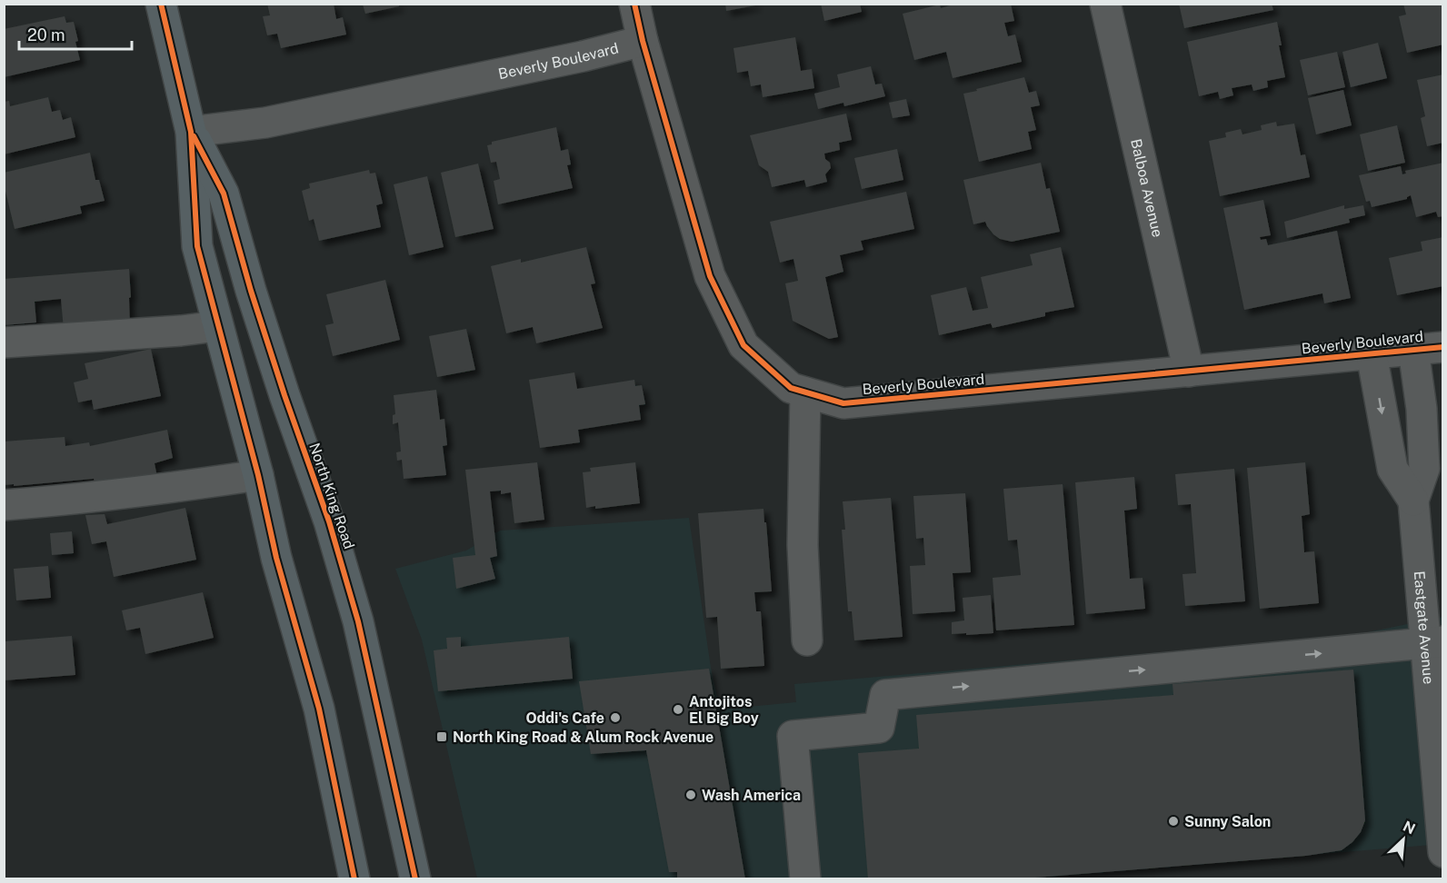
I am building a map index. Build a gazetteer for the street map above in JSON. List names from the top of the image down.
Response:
{
  "streets": {
    "main road": ["North King Road"],
    "street": ["Beverly Boulevard", "Balboa Avenue", "Eastgate Avenue"]
  },
  "crossings": [
    ["Beverly Boulevard", "Balboa Avenue"],
    ["Beverly Boulevard", "North King Road"],
    ["Beverly Boulevard", "Eastgate Avenue"]
  ],
  "places": {
    "other": [
      "Antojitos El Big Boy",
      "Oddi's Cafe",
      "Wash America",
      "Sunny Salon"
    ],
    "transit": ["North King Road & Alum Rock Avenue"]
  },
  "scale_bar": "20 m",
  "north": "top right"
}
